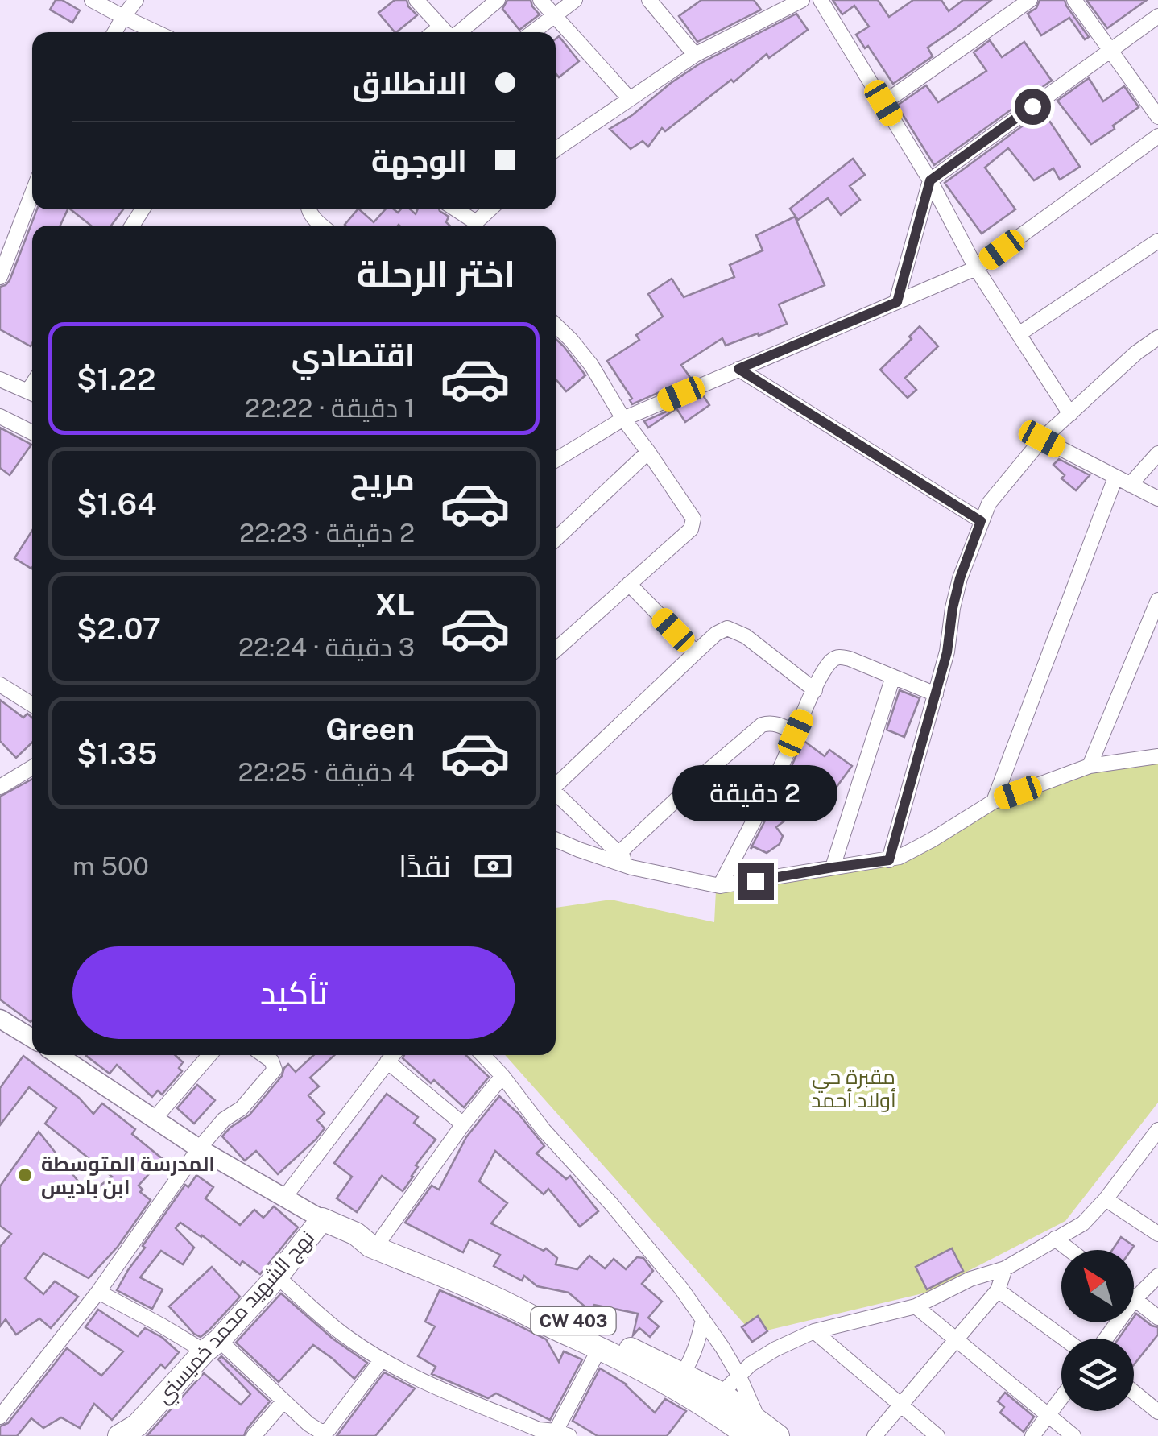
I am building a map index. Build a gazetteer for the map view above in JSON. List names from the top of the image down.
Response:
{
  "streets": {
    "main road": ["نهج الشهيد محمد خميستي", "CW 403"]
  },
  "crossings": [
    ["نهج الشهيد محمد خميستي", "CW 403"]
  ],
  "parks": ["مقبرة حي أولاد أحمد"],
  "places": ["المدرسة المتوسطة ابن باديس"],
  "north": "top left",
  "page": {
    "banner": ["الانطلاق", "الوجهة"],
    "heading": "اختر الرحلة",
    "list": [
      {
        "name": "اقتصادي",
        "note": "1 دقيقة · 22:22",
        "value": "$1.22"
      },
      {
        "name": "مريح",
        "note": "2 دقيقة · 22:23",
        "value": "$1.64"
      },
      {
        "name": "XL",
        "note": "3 دقيقة · 22:24",
        "value": "$2.07"
      },
      {
        "name": "Green",
        "note": "4 دقيقة · 22:25",
        "value": "$1.35"
      }
    ],
    "bubble": "2 دقيقة",
    "pay": ["نقدًا", "500 m"],
    "buttons": "تأكيد"
  }
}
